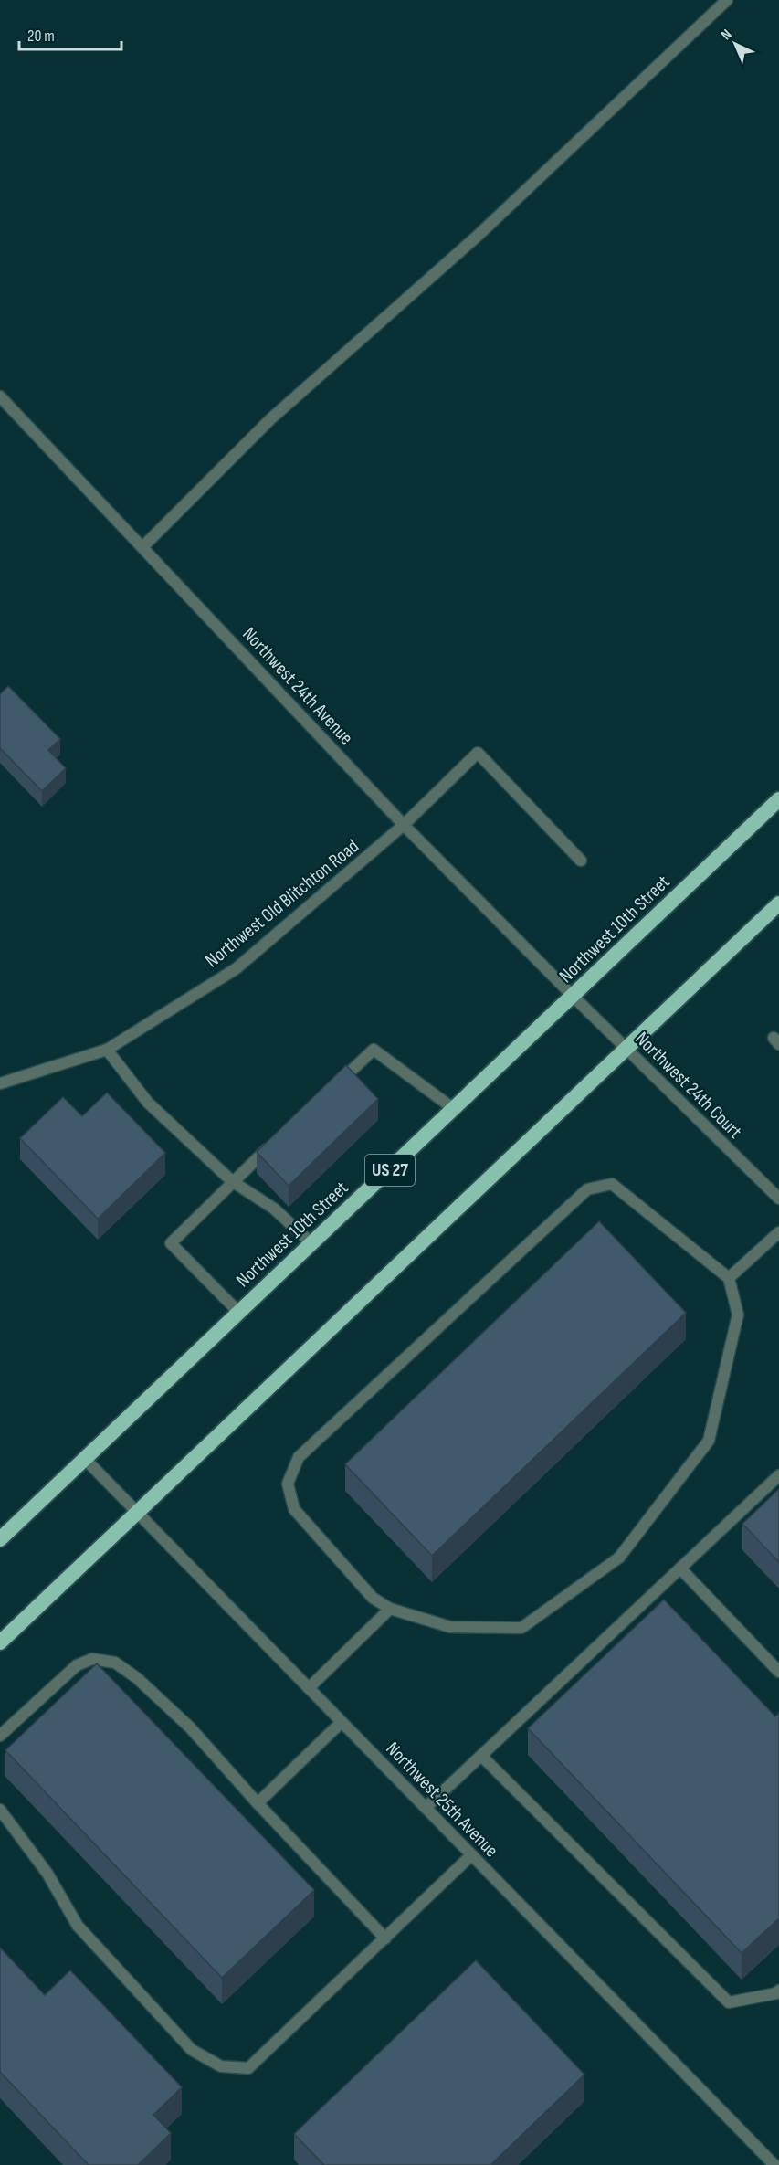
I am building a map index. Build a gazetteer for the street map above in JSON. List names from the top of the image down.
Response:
{
  "streets": {
    "highway": ["Northwest 10th Street", "US 27"],
    "street": [
      "Northwest 24th Avenue",
      "Northwest Old Blitchton Road",
      "Northwest 24th Court",
      "Northwest 25th Avenue"
    ]
  },
  "crossings": [
    ["Northwest 24th Avenue", "Northwest Old Blitchton Road"],
    ["Northwest 24th Avenue", "Northwest 10th Street"],
    ["Northwest 24th Avenue", "Northwest 24th Court"],
    ["Northwest 10th Street", "Northwest 24th Court"],
    ["Northwest 10th Street", "Northwest 25th Avenue"]
  ],
  "scale_bar": "20 m",
  "north": "top left"
}
